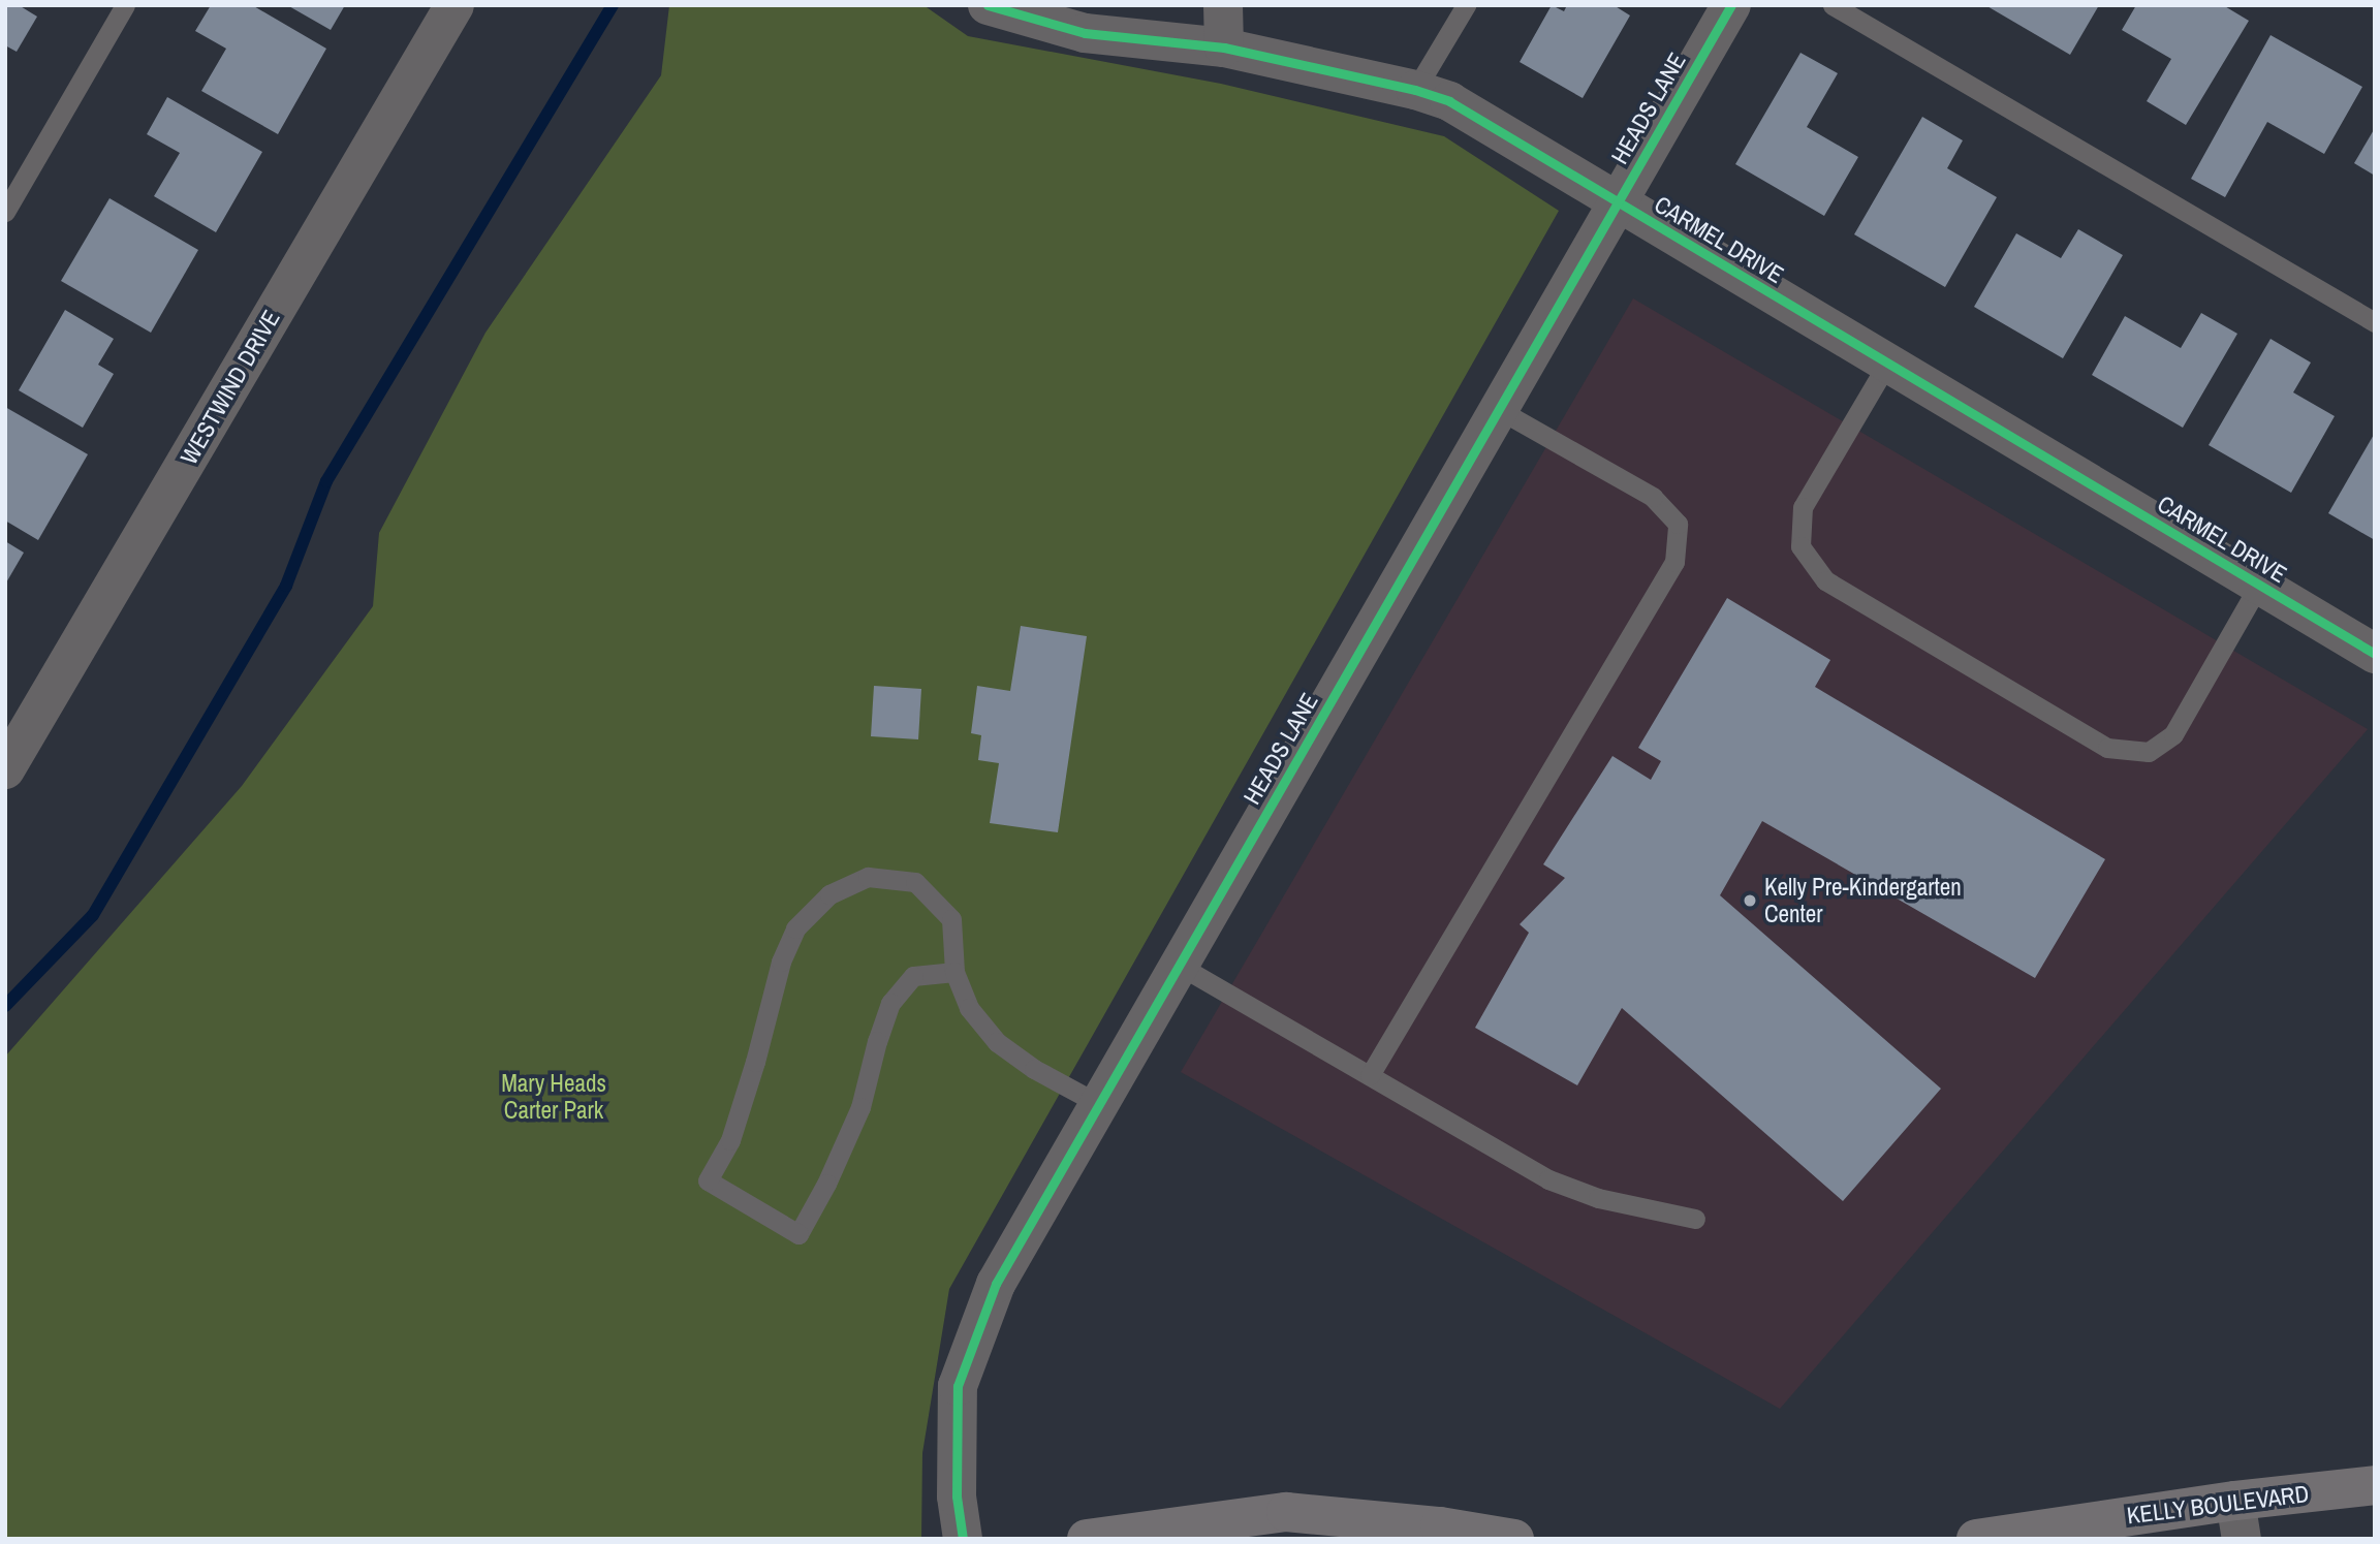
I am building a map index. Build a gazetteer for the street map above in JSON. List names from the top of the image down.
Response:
{
  "streets": {
    "main road": ["KELLY BOULEVARD"],
    "street": ["HEADS LANE", "CARMEL DRIVE", "WESTWIND DRIVE"]
  },
  "crossings": [
    ["HEADS LANE", "CARMEL DRIVE"]
  ],
  "parks": ["Mary Heads Carter Park"],
  "places": ["Kelly Pre-Kindergarten Center"]
}
